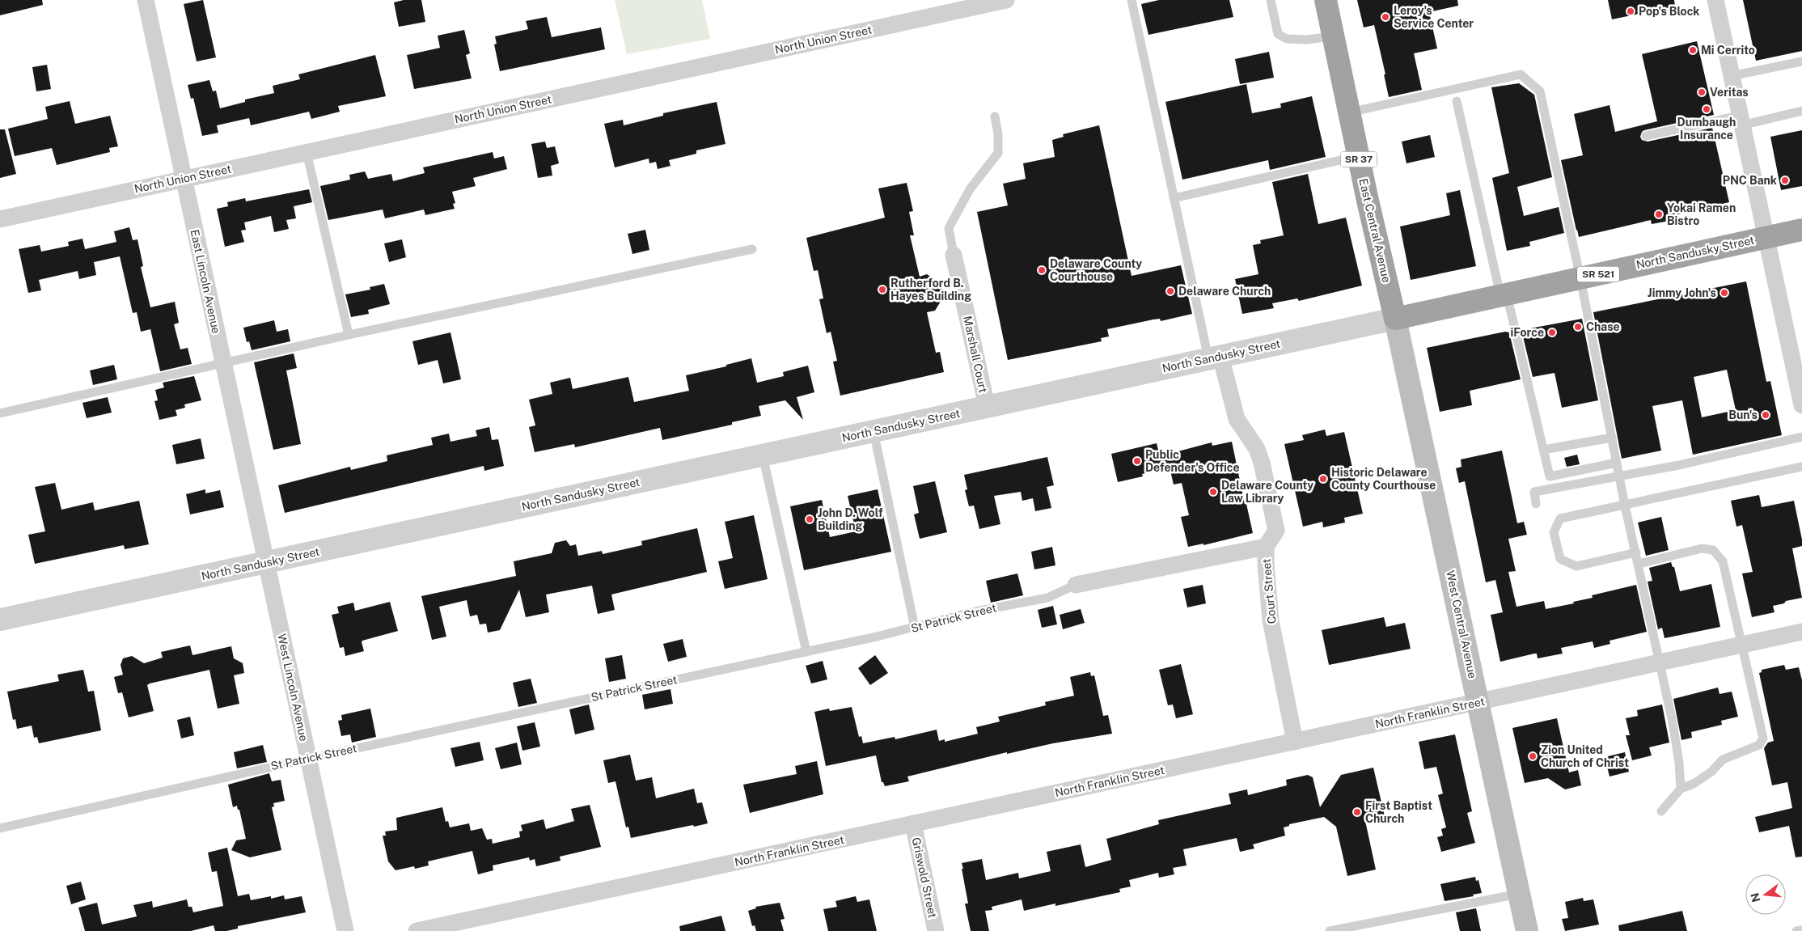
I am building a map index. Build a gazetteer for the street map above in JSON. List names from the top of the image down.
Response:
{
  "streets": {
    "highway": [
      "SR 37",
      "East Central Avenue",
      "North Sandusky Street",
      "SR 521"
    ],
    "main road": ["West Central Avenue"],
    "street": [
      "North Union Street",
      "East Lincoln Avenue",
      "Marshall Court",
      "Court Street",
      "St Patrick Street",
      "West Lincoln Avenue",
      "North Franklin Street",
      "Griswold Street"
    ]
  },
  "crossings": [
    ["North Union Street", "East Lincoln Avenue"],
    ["East Central Avenue", "North Sandusky Street"],
    ["East Central Avenue", "West Central Avenue"],
    ["North Sandusky Street", "East Lincoln Avenue"],
    ["North Sandusky Street", "Marshall Court"],
    ["North Sandusky Street", "Court Street"],
    ["North Sandusky Street", "West Central Avenue"],
    ["North Sandusky Street", "West Lincoln Avenue"],
    ["East Lincoln Avenue", "West Lincoln Avenue"],
    ["Court Street", "St Patrick Street"],
    ["Court Street", "North Franklin Street"],
    ["St Patrick Street", "West Lincoln Avenue"],
    ["West Central Avenue", "North Franklin Street"],
    ["North Franklin Street", "Griswold Street"]
  ],
  "places": [
    "Pop's Block",
    "Leroy's Service Center",
    "Mi Cerrito",
    "Veritas",
    "Dumbaugh Insurance",
    "PNC Bank",
    "Yokai Ramen Bistro",
    "Delaware County Courthouse",
    "Rutherford B. Hayes Building",
    "Delaware Church",
    "Jimmy John's",
    "Chase",
    "iForce",
    "Bun's",
    "Public Defender's Office",
    "Historic Delaware County Courthouse",
    "Delaware County Law Library",
    "John D. Wolf Building",
    "Zion United Church of Christ",
    "First Baptist Church"
  ],
  "north": "left"
}
